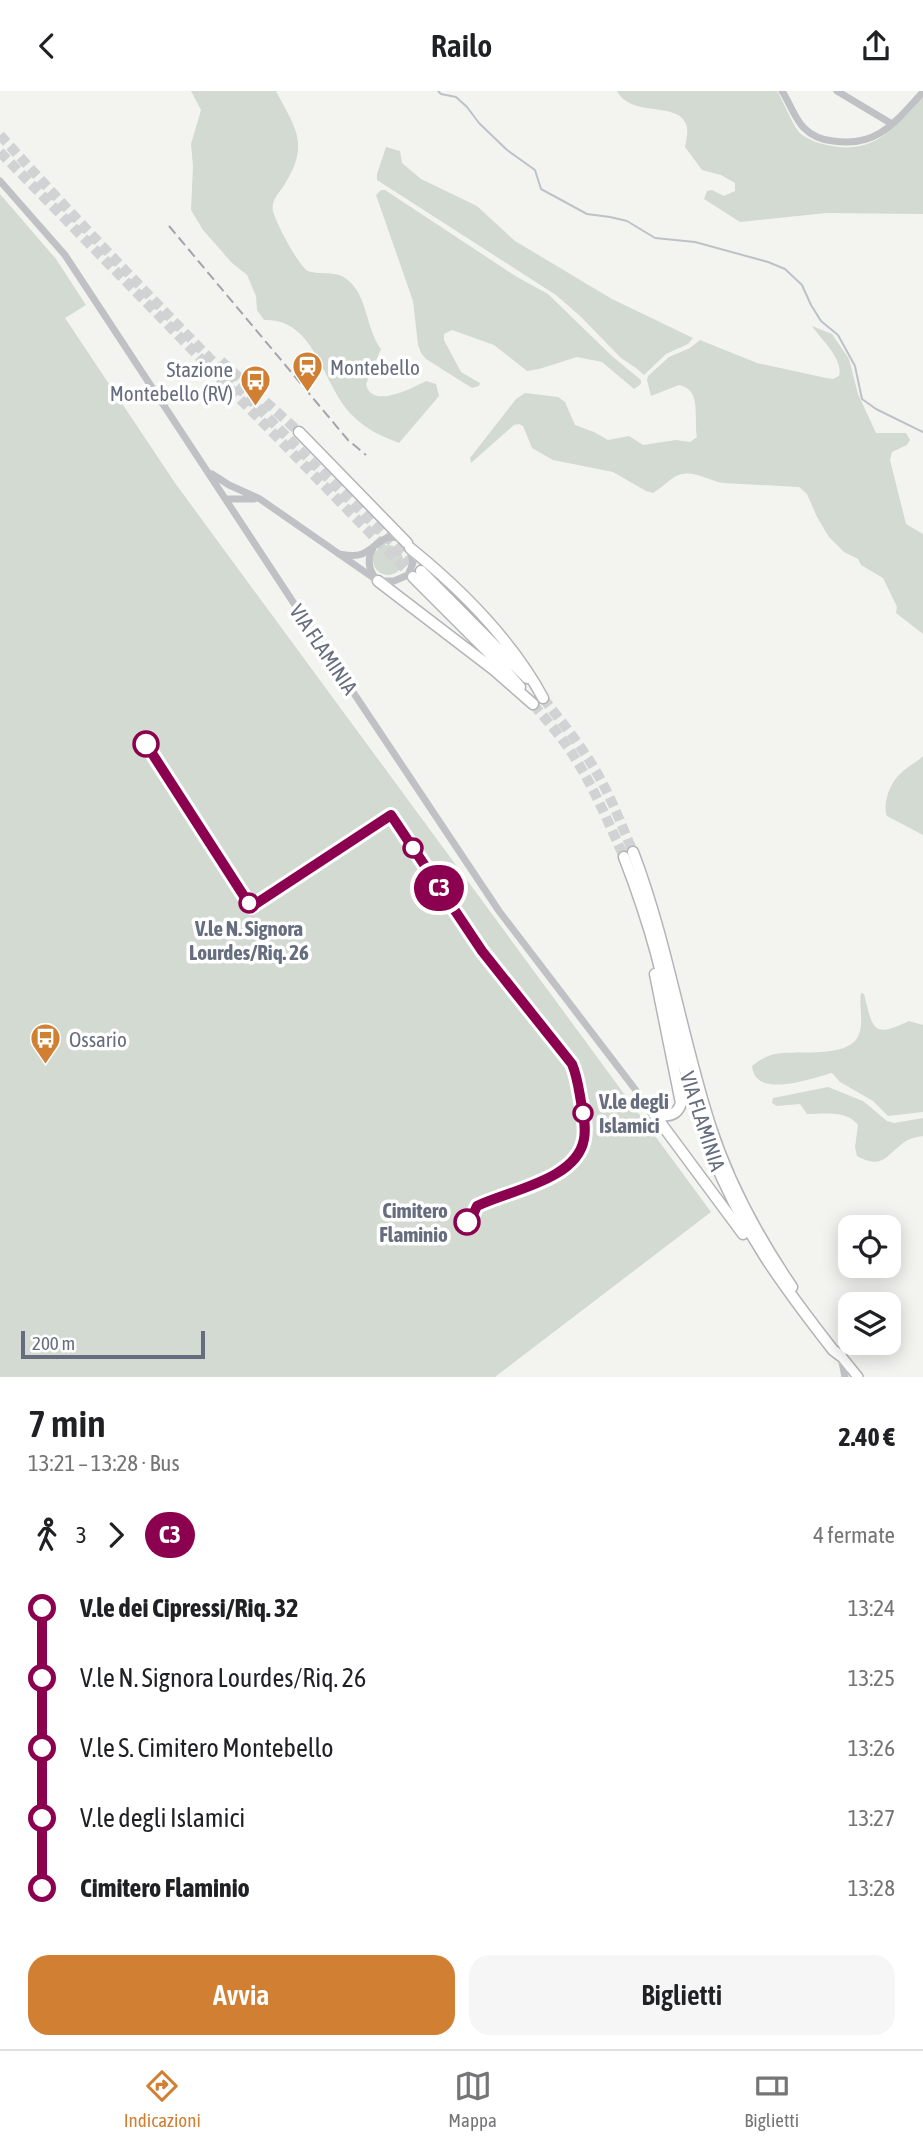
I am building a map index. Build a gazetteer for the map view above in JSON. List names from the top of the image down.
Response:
{
  "streets": {
    "highway": ["VIA FLAMINIA"]
  },
  "places": {
    "station": ["Montebello"],
    "bus stop": ["Stazione Montebello (RV)", "Ossario"],
    "other": ["V.le N. Signora Lourdes/Riq. 26", "V.le degli Islamici", "Cimitero Flaminio"]
  },
  "lines": ["bus line C3"],
  "scale_bar": "200 m",
  "page": {
    "header": "Railo",
    "on_map": "C3",
    "scale": "200 m",
    "heading": ["7 min", "13:21 – 13:28 · Bus", "2.40 €"],
    "legs": ["3", "C3", "4 fermate"],
    "list": [
      {
        "name": "V.le dei Cipressi/Riq. 32",
        "value": "13:24"
      },
      {
        "name": "V.le N. Signora Lourdes/Riq. 26",
        "value": "13:25"
      },
      {
        "name": "V.le S. Cimitero Montebello",
        "value": "13:26"
      },
      {
        "name": "V.le degli Islamici",
        "value": "13:27"
      },
      {
        "name": "Cimitero Flaminio",
        "value": "13:28"
      }
    ],
    "buttons": ["Avvia", "Biglietti"],
    "tabs": ["Indicazioni", "Mappa", "Biglietti"]
  }
}
